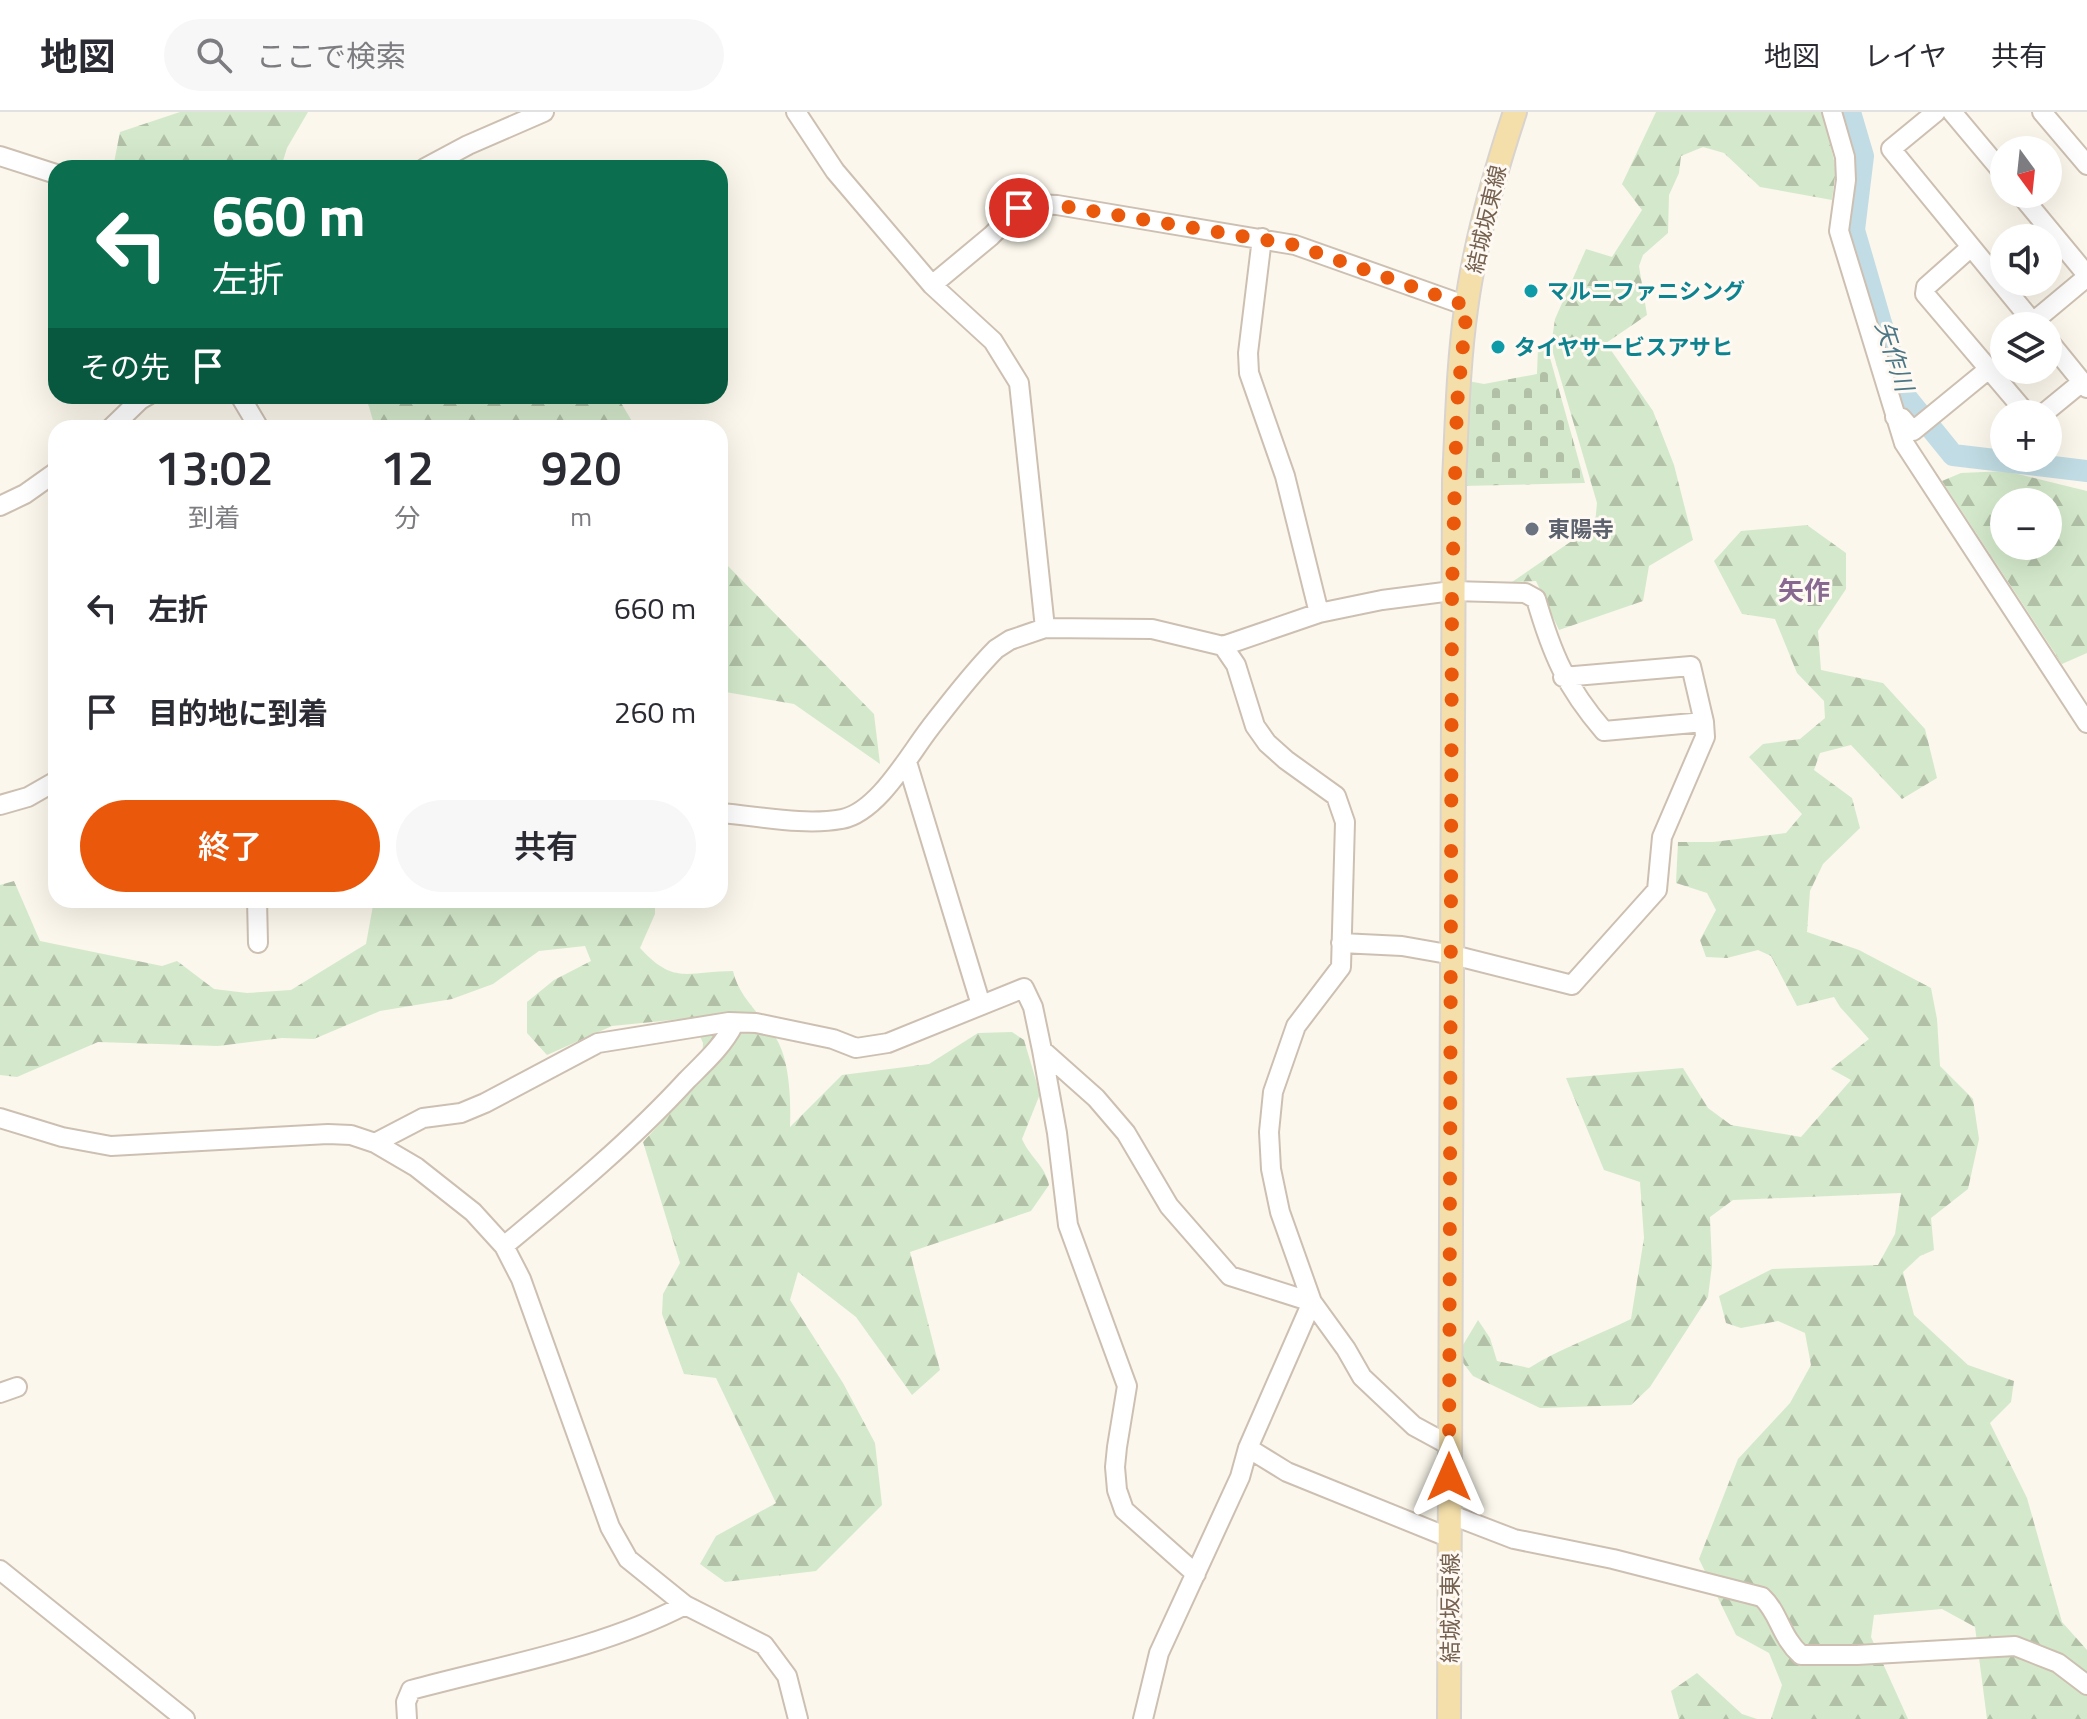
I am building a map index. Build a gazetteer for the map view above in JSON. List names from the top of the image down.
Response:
{
  "streets": {
    "main road": ["結城坂東線"]
  },
  "districts": ["矢作"],
  "water": ["矢作川"],
  "places": ["マルニファニシング", "タイヤサービスアサヒ", "東陽寺"],
  "north": "bottom",
  "page": {
    "header": "地図",
    "search": "ここで検索",
    "nav": ["地図", "レイヤ", "共有"],
    "map_buttons": ["+", "−"],
    "turn": ["660 m", "左折"],
    "then": "その先",
    "eta": [
      "13:02",
      "到着",
      "12",
      "分",
      "920",
      "m"
    ],
    "list": [
      {
        "name": "左折",
        "value": "660 m"
      },
      {
        "name": "目的地に到着",
        "value": "260 m"
      }
    ],
    "buttons": ["終了", "共有"]
  }
}
